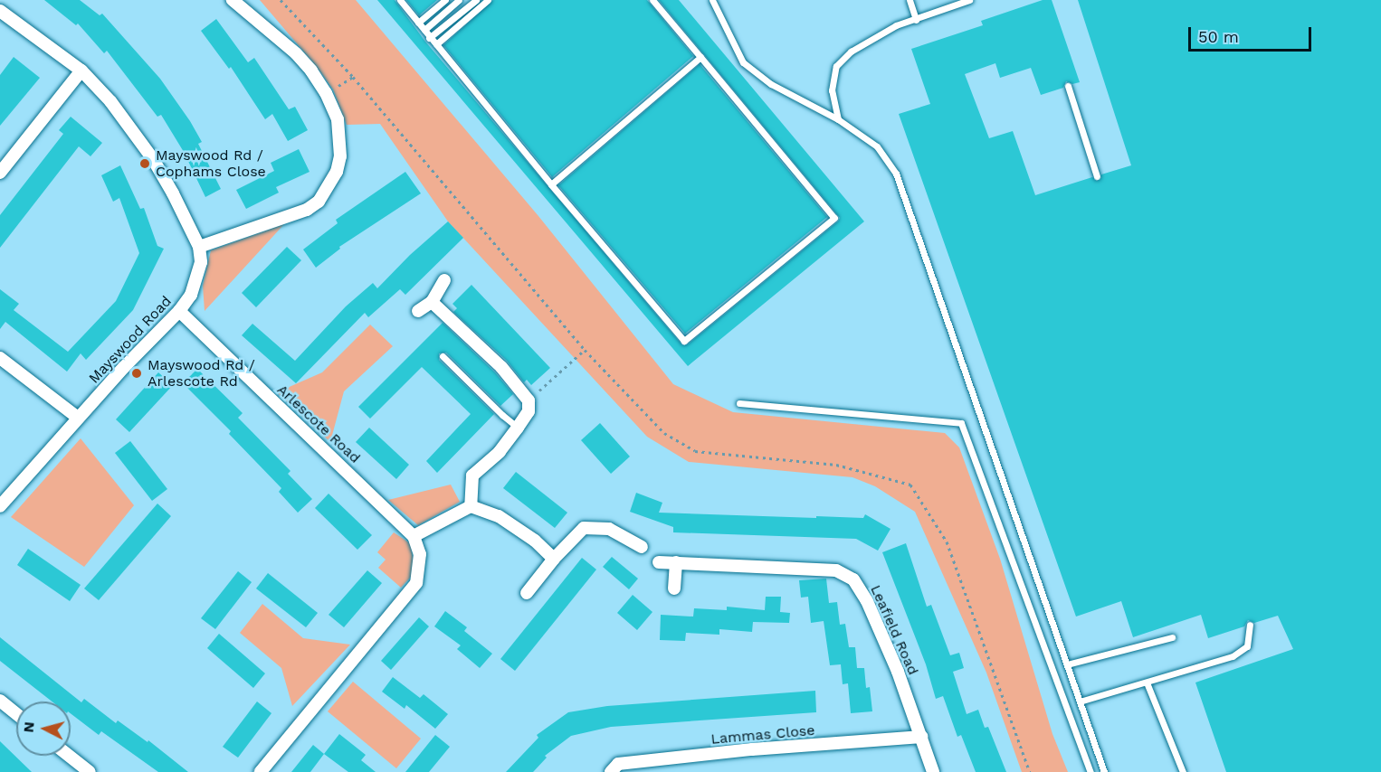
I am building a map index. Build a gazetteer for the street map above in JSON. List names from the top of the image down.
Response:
{
  "streets": {
    "street": [
      "Mayswood Road",
      "Arlescote Road",
      "Leafield Road",
      "Lammas Close"
    ]
  },
  "crossings": [
    ["Mayswood Road", "Arlescote Road"],
    ["Leafield Road", "Lammas Close"]
  ],
  "places": ["Mayswood Rd / Cophams Close", "Mayswood Rd / Arlescote Rd"],
  "scale_bar": "50 m",
  "north": "left"
}
